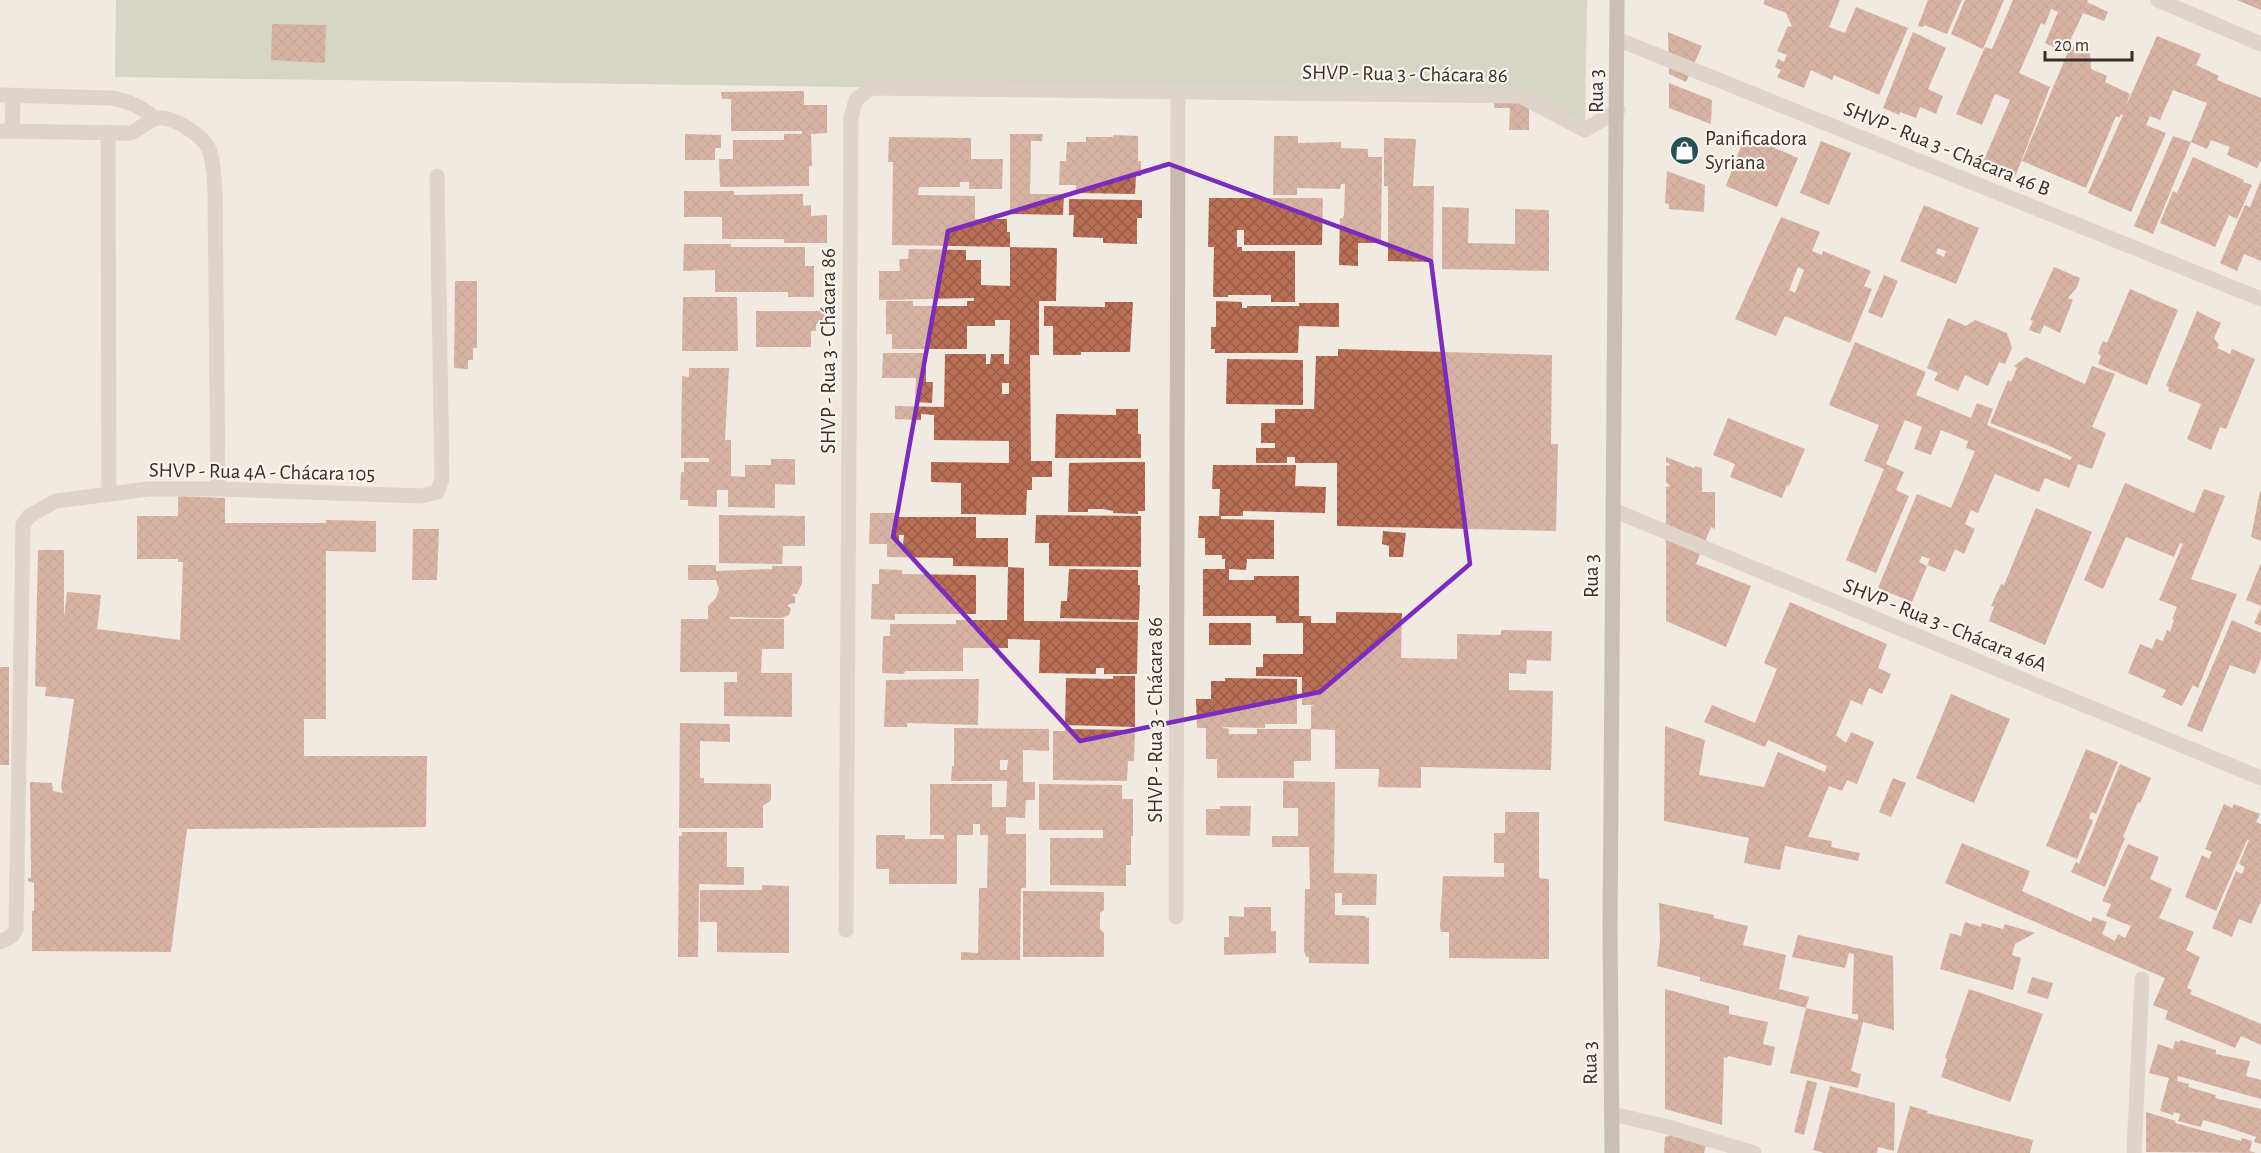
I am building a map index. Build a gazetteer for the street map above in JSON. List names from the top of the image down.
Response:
{
  "streets": {
    "main road": ["Rua 3"],
    "street": [
      "SHVP - Rua 3 - Chácara 86",
      "SHVP - Rua 3 - Chácara 46 B",
      "SHVP - Rua 4A - Chácara 105",
      "SHVP - Rua 3 - Chácara 46A"
    ]
  },
  "crossings": [
    ["SHVP - Rua 3 - Chácara 86", "Rua 3"],
    ["Rua 3", "SHVP - Rua 3 - Chácara 46 B"],
    ["Rua 3", "SHVP - Rua 3 - Chácara 46A"]
  ],
  "places": {
    "shop": ["Panificadora Syriana"]
  },
  "scale_bar": "20 m"
}
